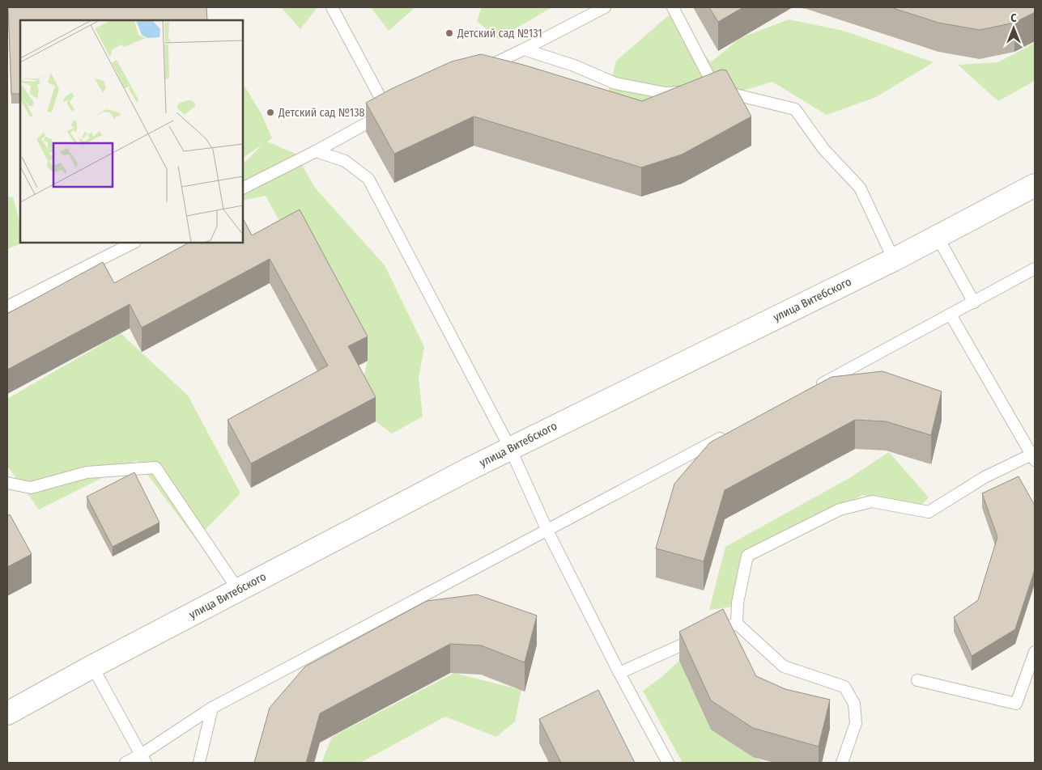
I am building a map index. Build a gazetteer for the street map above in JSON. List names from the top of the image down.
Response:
{
  "streets": {
    "street": ["улица Витебского"]
  },
  "places": ["Детский сад №131", "Детский сад №138"],
  "north": "top"
}
